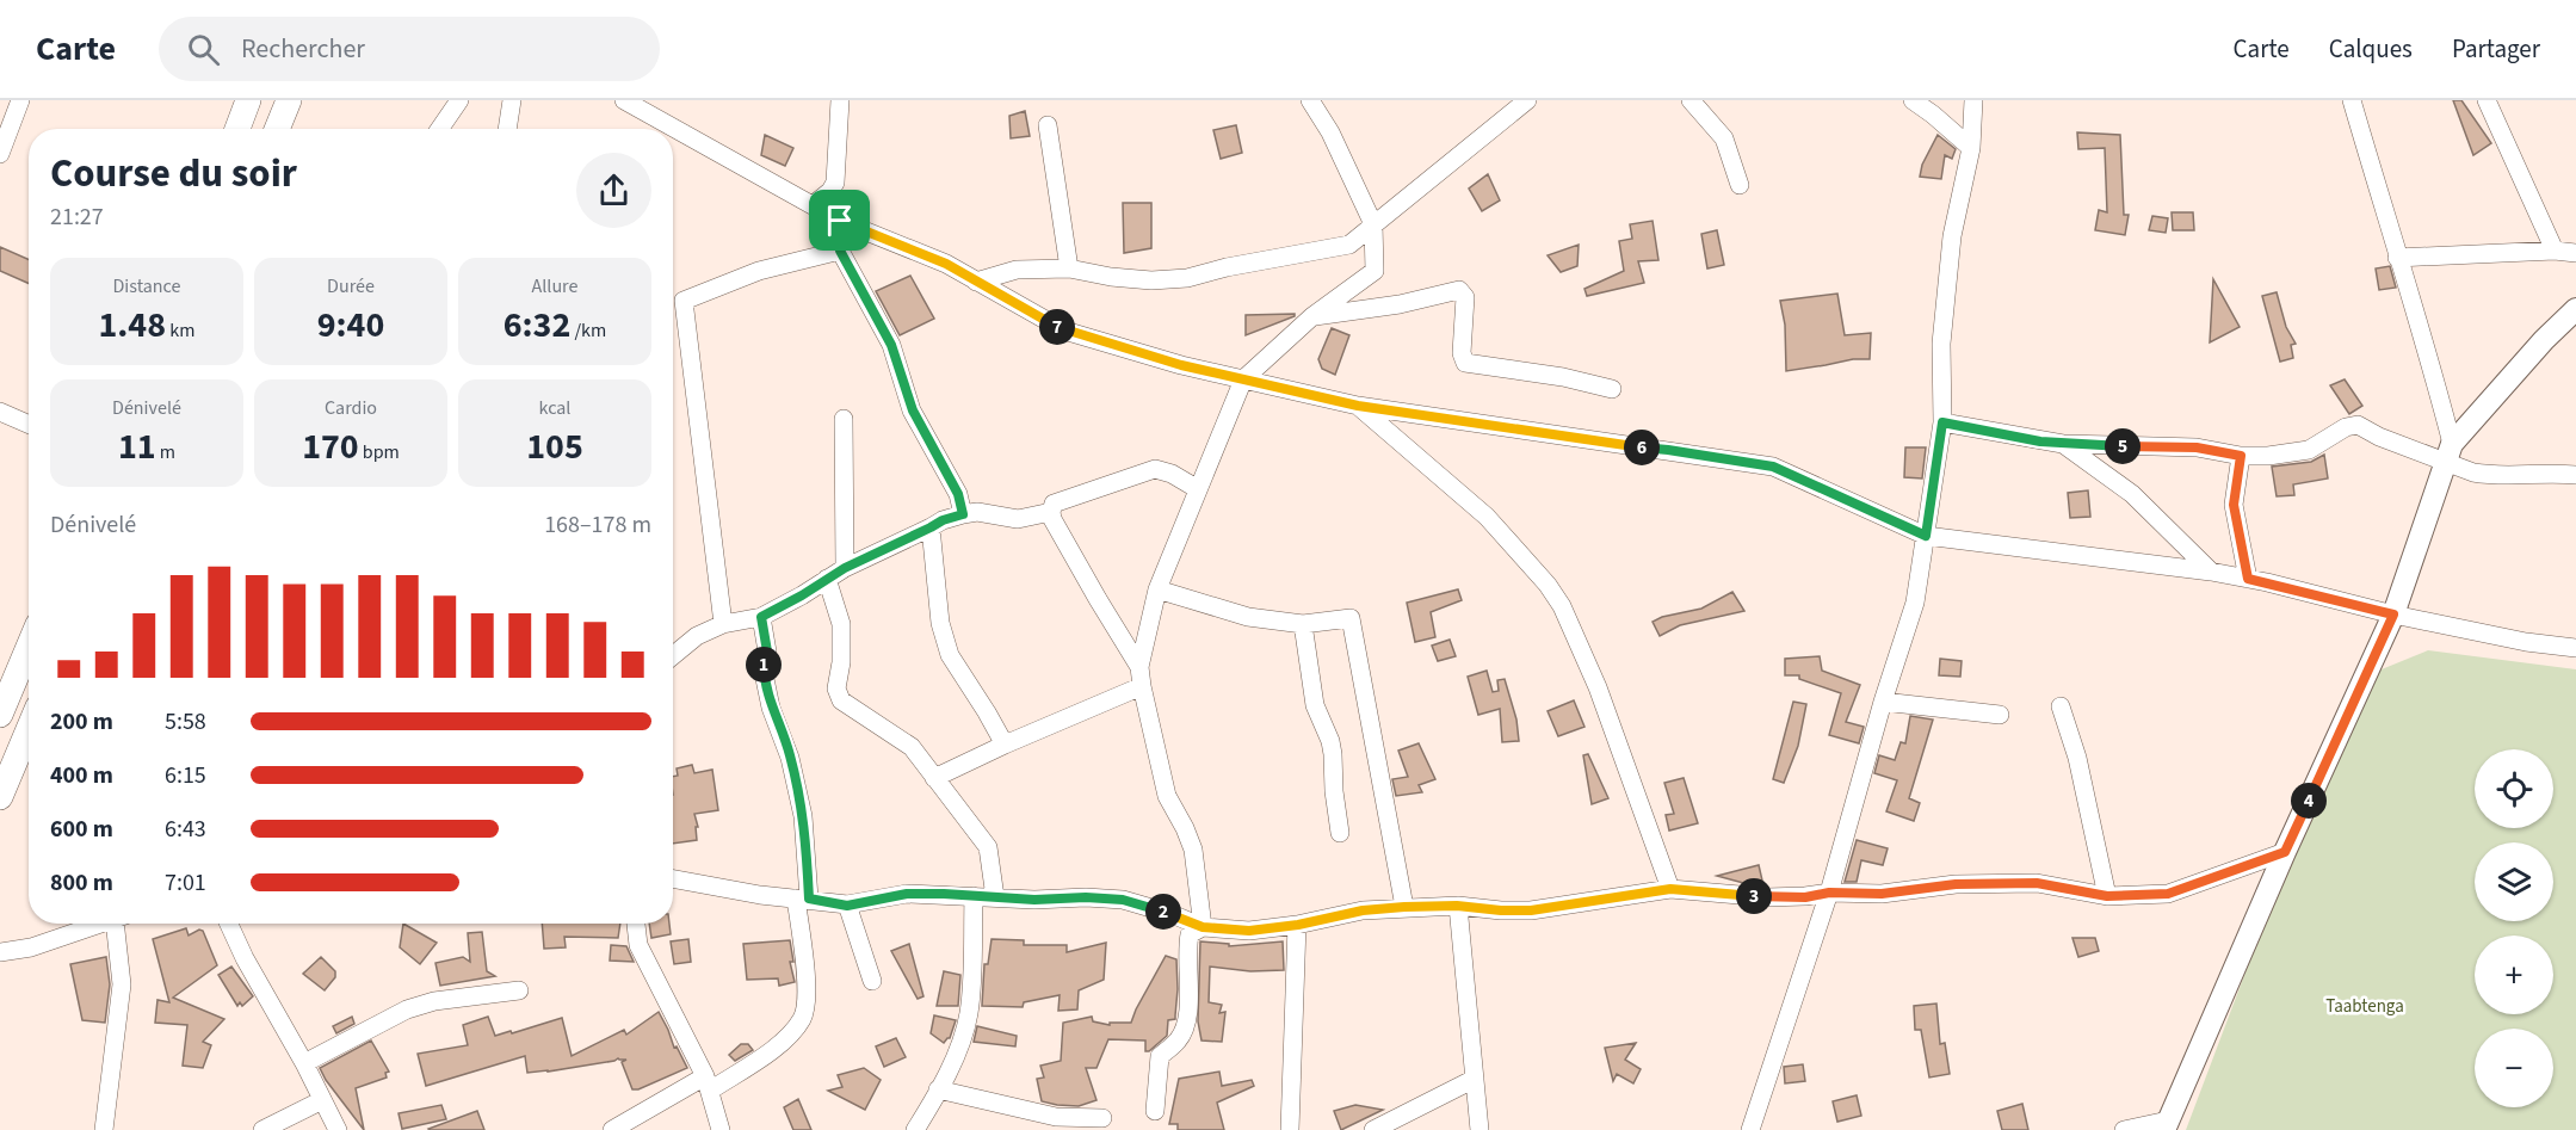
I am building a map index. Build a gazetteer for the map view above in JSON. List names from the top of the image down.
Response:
{
  "parks": ["Taabtenga"],
  "page": {
    "header": "Carte",
    "search": "Rechercher",
    "nav": ["Carte", "Calques", "Partager"],
    "heading": ["Course du soir", "21:27"],
    "stats": [
      ["Distance", "1.48 km"],
      ["Durée", "9:40"],
      ["Allure", "6:32 /km"],
      ["Dénivelé", "11 m"],
      ["Cardio", "170 bpm"],
      ["kcal", "105"]
    ],
    "pins": [
      "7",
      "5",
      "6",
      "1",
      "4",
      "3",
      "2"
    ],
    "chart": ["Dénivelé", "168–178 m"],
    "list": [
      {
        "name": "200 m",
        "note": "5:58"
      },
      {
        "name": "400 m",
        "note": "6:15"
      },
      {
        "name": "600 m",
        "note": "6:43"
      },
      {
        "name": "800 m",
        "note": "7:01"
      }
    ],
    "map_buttons": ["+", "−"]
  }
}
